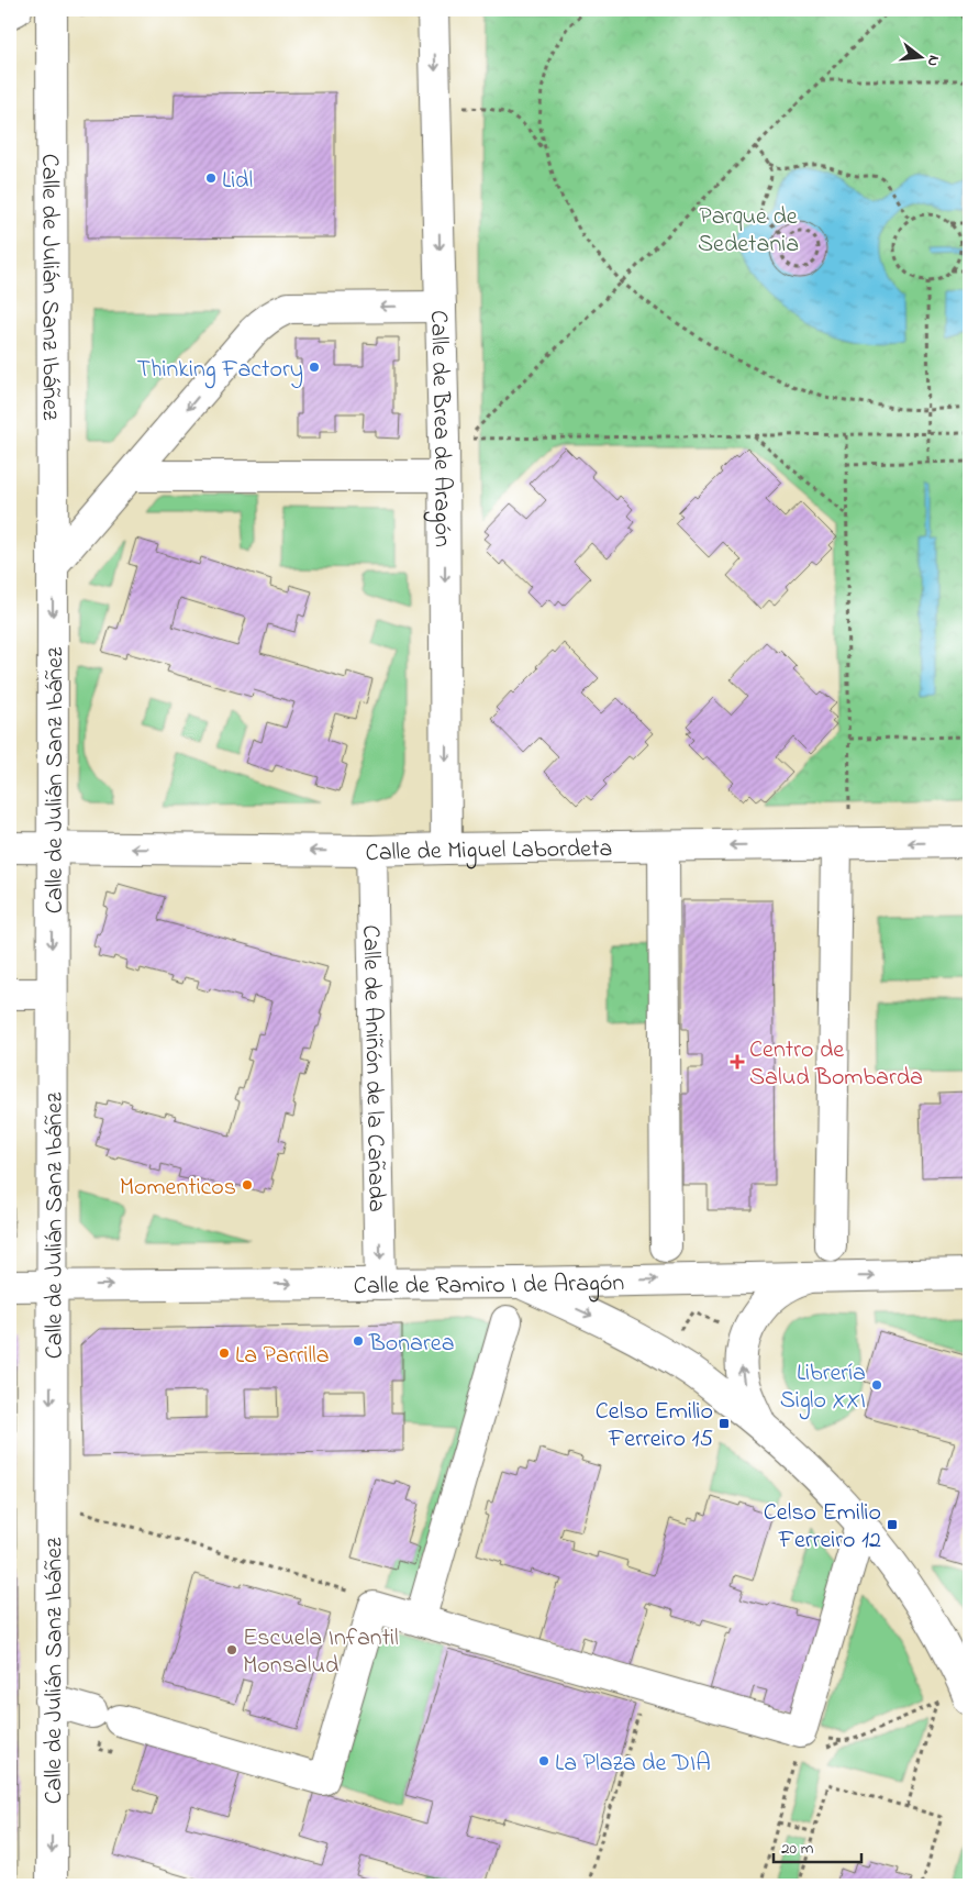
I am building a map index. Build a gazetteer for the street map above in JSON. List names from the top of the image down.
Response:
{
  "streets": {
    "street": [
      "Calle de Julián Sanz Ibáñez",
      "Calle de Brea de Aragón",
      "Calle de Miguel Labordeta",
      "Calle de Aniñón de la Cañada",
      "Calle de Ramiro I de Aragón"
    ]
  },
  "crossings": [
    ["Calle de Julián Sanz Ibáñez", "Calle de Miguel Labordeta"],
    ["Calle de Julián Sanz Ibáñez", "Calle de Ramiro I de Aragón"],
    ["Calle de Brea de Aragón", "Calle de Miguel Labordeta"],
    ["Calle de Miguel Labordeta", "Calle de Aniñón de la Cañada"],
    ["Calle de Aniñón de la Cañada", "Calle de Ramiro I de Aragón"]
  ],
  "one_way": [
    "Calle de Julián Sanz Ibáñez",
    "Calle de Brea de Aragón",
    "Calle de Miguel Labordeta",
    "Calle de Aniñón de la Cañada",
    "Calle de Ramiro I de Aragón"
  ],
  "parks": ["Parque de Sedetania"],
  "places": {
    "other": [
      "Lidl",
      "Thinking Factory",
      "Momenticos",
      "Bonarea",
      "La Parrilla",
      "Librería Siglo XXI",
      "Escuela Infantil Monsalud",
      "La Plaza de DIA"
    ],
    "health": ["Centro de Salud Bombarda"],
    "transit": ["Celso Emilio Ferreiro 15", "Celso Emilio Ferreiro 12"]
  },
  "scale_bar": "20 m",
  "north": "right"
}
